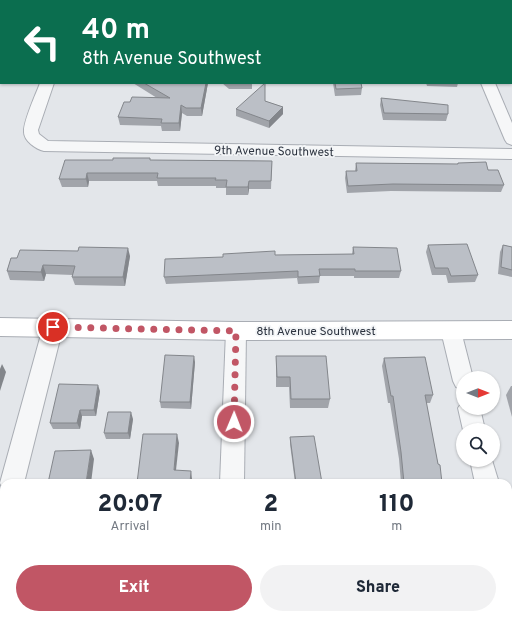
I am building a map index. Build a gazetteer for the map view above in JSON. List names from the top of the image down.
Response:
{
  "streets": {
    "street": ["9th Avenue Southwest", "8th Avenue Southwest"]
  },
  "north": "right",
  "page": {
    "turn": ["40 m", "8th Avenue Southwest"],
    "eta": [
      "20:07",
      "Arrival",
      "2",
      "min",
      "110",
      "m"
    ],
    "buttons": ["Exit", "Share"]
  }
}
